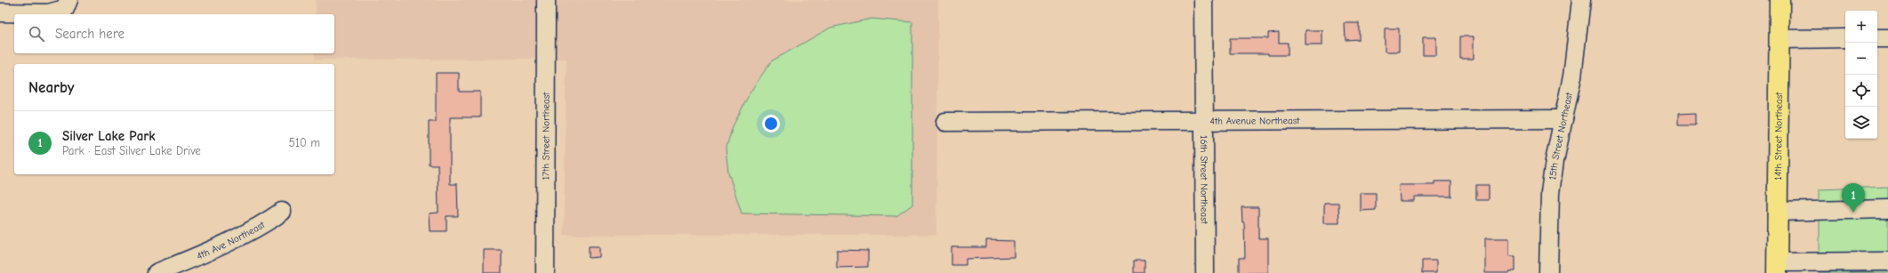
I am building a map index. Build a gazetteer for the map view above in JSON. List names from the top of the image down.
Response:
{
  "streets": {
    "main road": ["14th Street Northeast"],
    "street": [
      "4th Avenue Northeast",
      "17th Street Northeast",
      "15th Street Northeast",
      "16th Street Northeast",
      "4th Ave Northeast"
    ]
  },
  "crossings": [
    ["4th Avenue Northeast", "15th Street Northeast"],
    ["4th Avenue Northeast", "16th Street Northeast"]
  ],
  "page": {
    "map_buttons": ["+", "−"],
    "search": "Search here",
    "heading": "Nearby",
    "list": [
      {
        "mark": "1",
        "name": "Silver Lake Park",
        "note": "Park · East Silver Lake Drive",
        "value": "510 m"
      }
    ],
    "pins": "1"
  }
}
